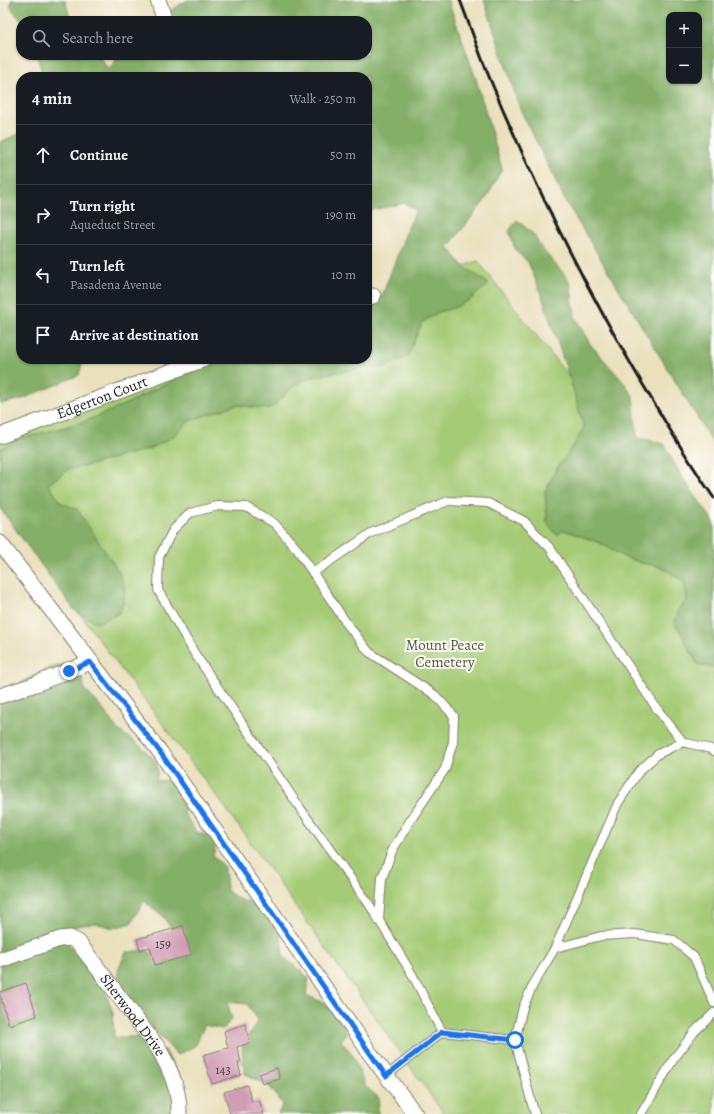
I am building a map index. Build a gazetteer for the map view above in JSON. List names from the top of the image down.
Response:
{
  "streets": {
    "street": ["Edgerton Court", "Sherwood Drive"]
  },
  "parks": ["Mount Peace Cemetery"],
  "house_numbers": ["159", "143"],
  "page": {
    "map_buttons": ["+", "−"],
    "search": "Search here",
    "heading": ["4 min", "Walk · 250 m"],
    "list": [
      ["Continue", "50 m"],
      ["Turn right", "Aqueduct Street", "190 m"],
      ["Turn left", "Pasadena Avenue", "10 m"],
      "Arrive at destination"
    ]
  }
}
